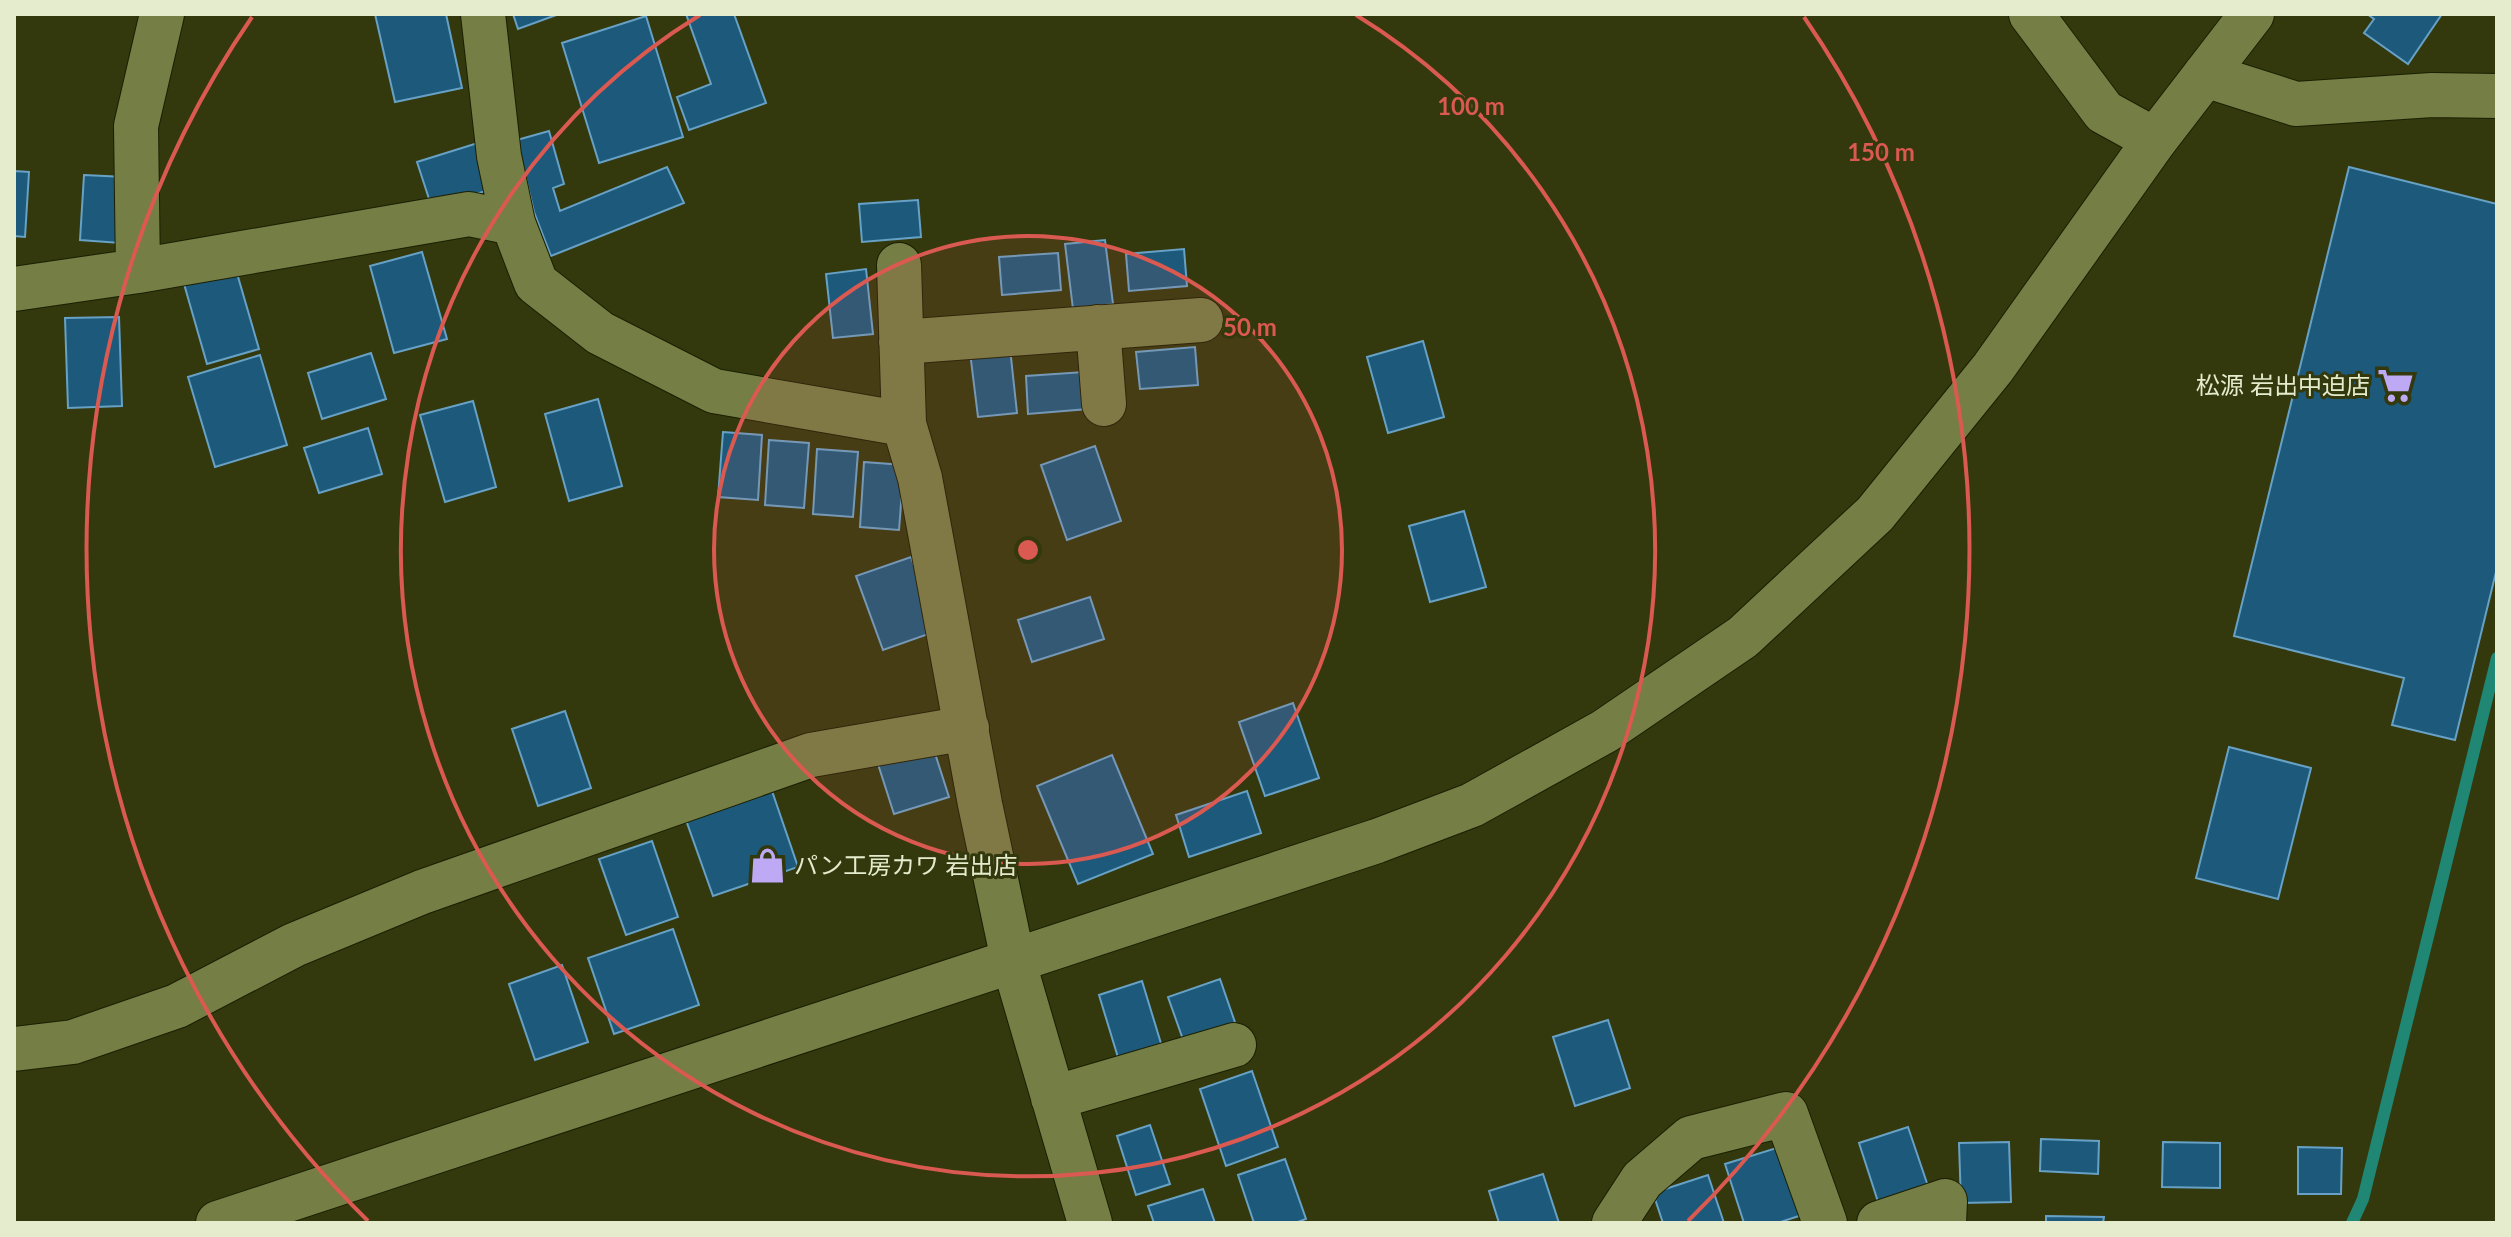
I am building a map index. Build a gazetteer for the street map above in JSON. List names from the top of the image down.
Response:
{
  "places": {
    "supermarket": ["松源 岩出中迫店"],
    "shop": ["パン工房カワ 岩出店"]
  },
  "rings": ["100 m", "150 m", "50 m"]
}
